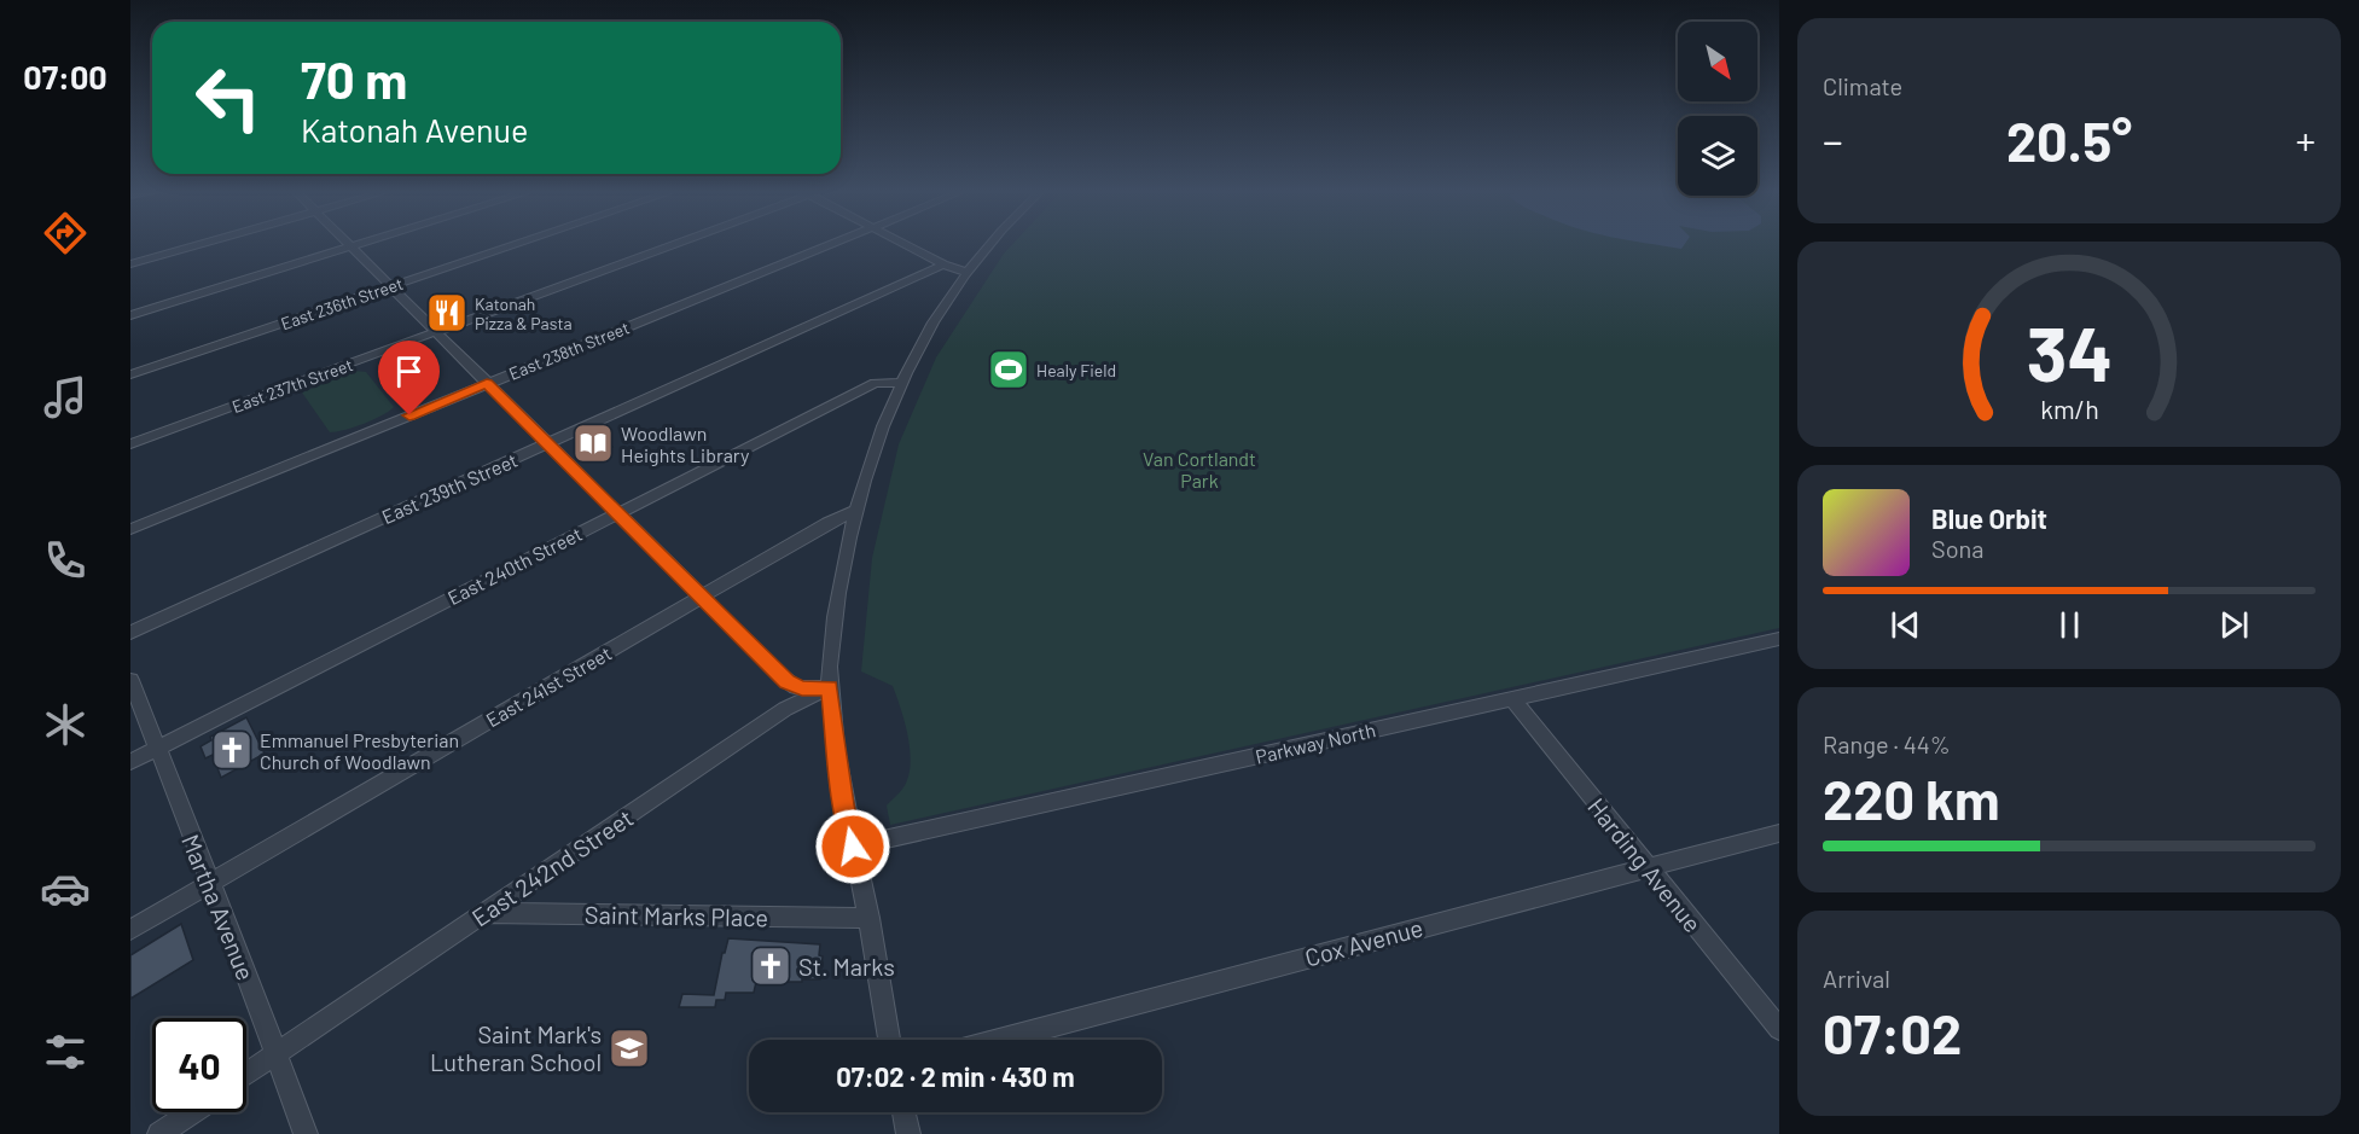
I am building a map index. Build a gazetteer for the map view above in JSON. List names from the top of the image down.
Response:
{
  "streets": {
    "street": [
      "East 236th Street",
      "East 238th Street",
      "East 237th Street",
      "East 239th Street",
      "East 240th Street",
      "East 241st Street",
      "Parkway North",
      "Harding Avenue",
      "East 242nd Street",
      "Martha Avenue",
      "Saint Marks Place",
      "Cox Avenue"
    ]
  },
  "crossings": [
    ["East 240th Street", "Martha Avenue"],
    ["East 241st Street", "Martha Avenue"],
    ["Parkway North", "Harding Avenue"],
    ["Harding Avenue", "Cox Avenue"],
    ["East 242nd Street", "Martha Avenue"],
    ["East 242nd Street", "Saint Marks Place"]
  ],
  "parks": ["Van Cortlandt Park"],
  "places": {
    "restaurant": ["Katonah Pizza & Pasta"],
    "sports": ["Healy Field"],
    "library": ["Woodlawn Heights Library"],
    "church": ["Emmanuel Presbyterian Church of Woodlawn", "St. Marks"],
    "school or university": ["Saint Mark's Lutheran School"]
  },
  "north": "bottom right",
  "page": {
    "tabs": "07:00",
    "tile": [
      "Climate",
      ["Range · 44%", "220 km"],
      ["Arrival", "07:02"]
    ],
    "turn": ["70 m", "Katonah Avenue"],
    "heat": ["−", "20.5°", "+"],
    "song": ["Blue Orbit", "Sona"],
    "limit": "40",
    "trip": "07:02 · 2 min · 430 m",
    "gauge": ["34", "km/h"]
  }
}
